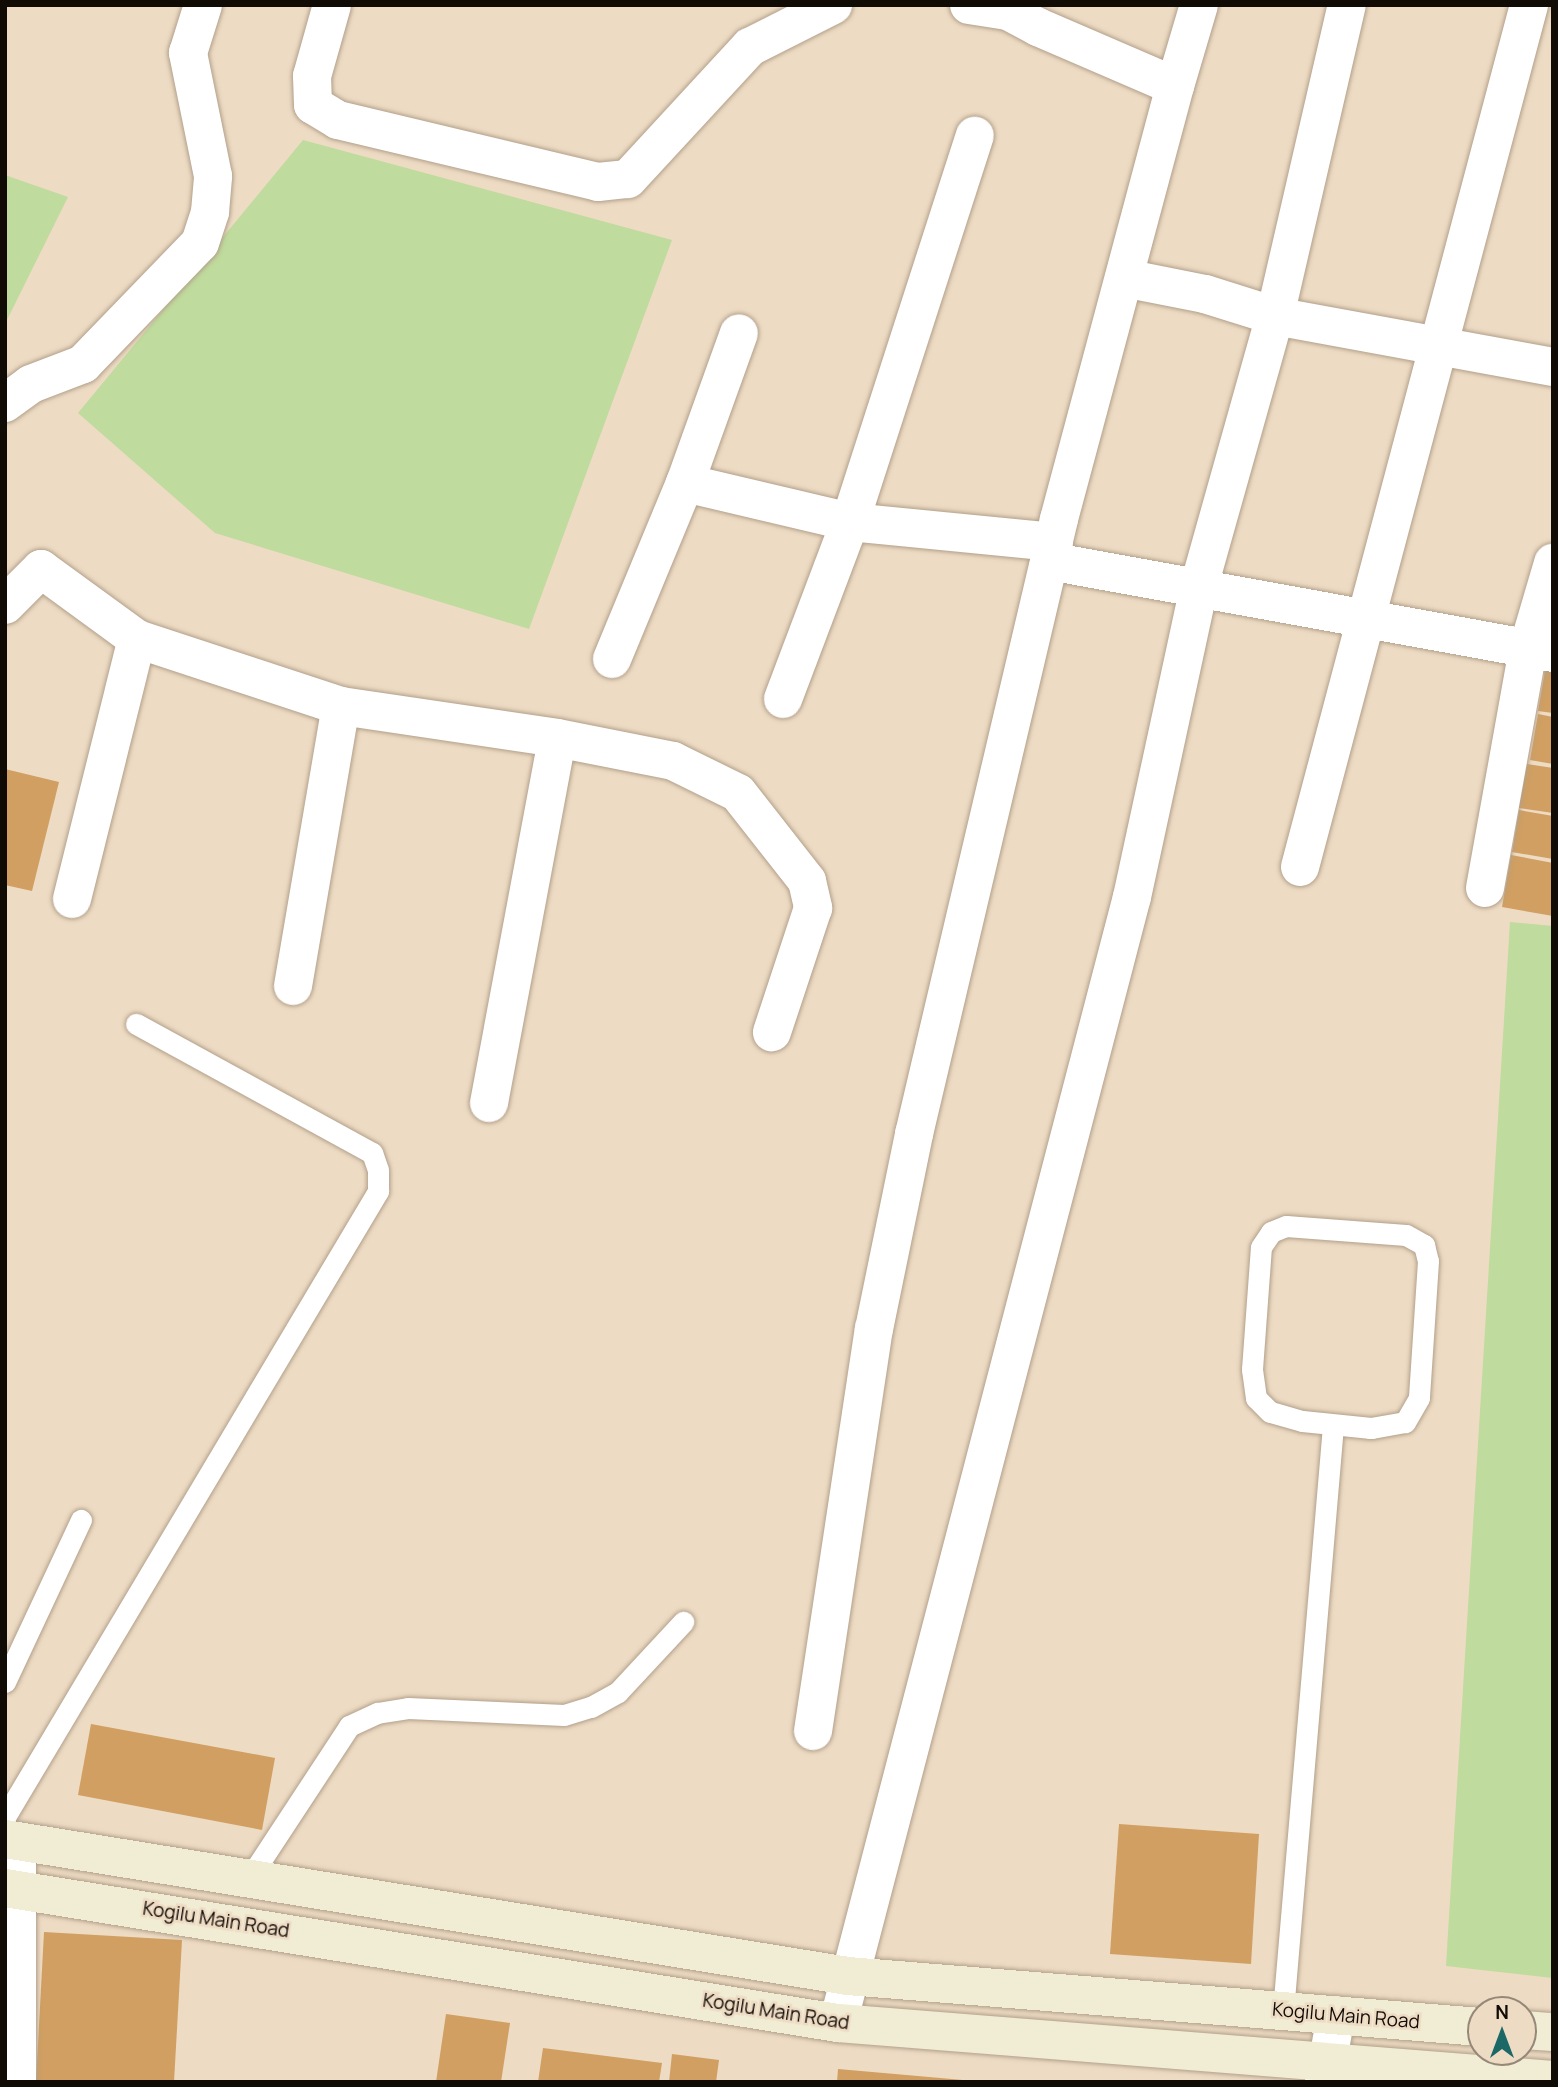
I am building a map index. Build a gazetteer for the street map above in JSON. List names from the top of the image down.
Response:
{
  "streets": {
    "main road": ["Kogilu Main Road"]
  },
  "north": "top"
}
